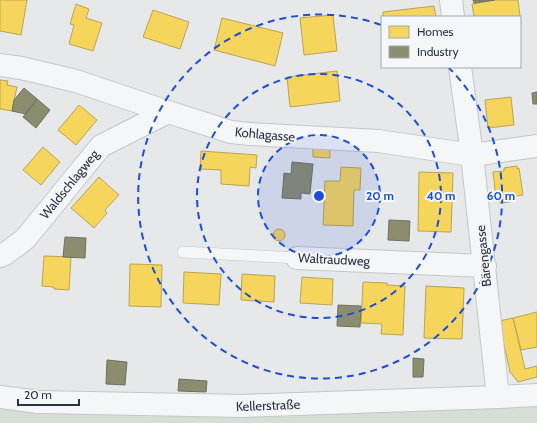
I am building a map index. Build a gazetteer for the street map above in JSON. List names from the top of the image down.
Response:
{
  "streets": {
    "street": [
      "Kohlagasse",
      "Waldschlagweg",
      "Bärengasse",
      "Waltraudweg",
      "Kellerstraße"
    ]
  },
  "crossings": [
    ["Kohlagasse", "Waldschlagweg"],
    ["Kohlagasse", "Bärengasse"],
    ["Bärengasse", "Waltraudweg"],
    ["Bärengasse", "Kellerstraße"]
  ],
  "legend": ["Homes", "Industry"],
  "scale_bar": "20 m",
  "rings": ["20 m", "40 m", "60 m"]
}
